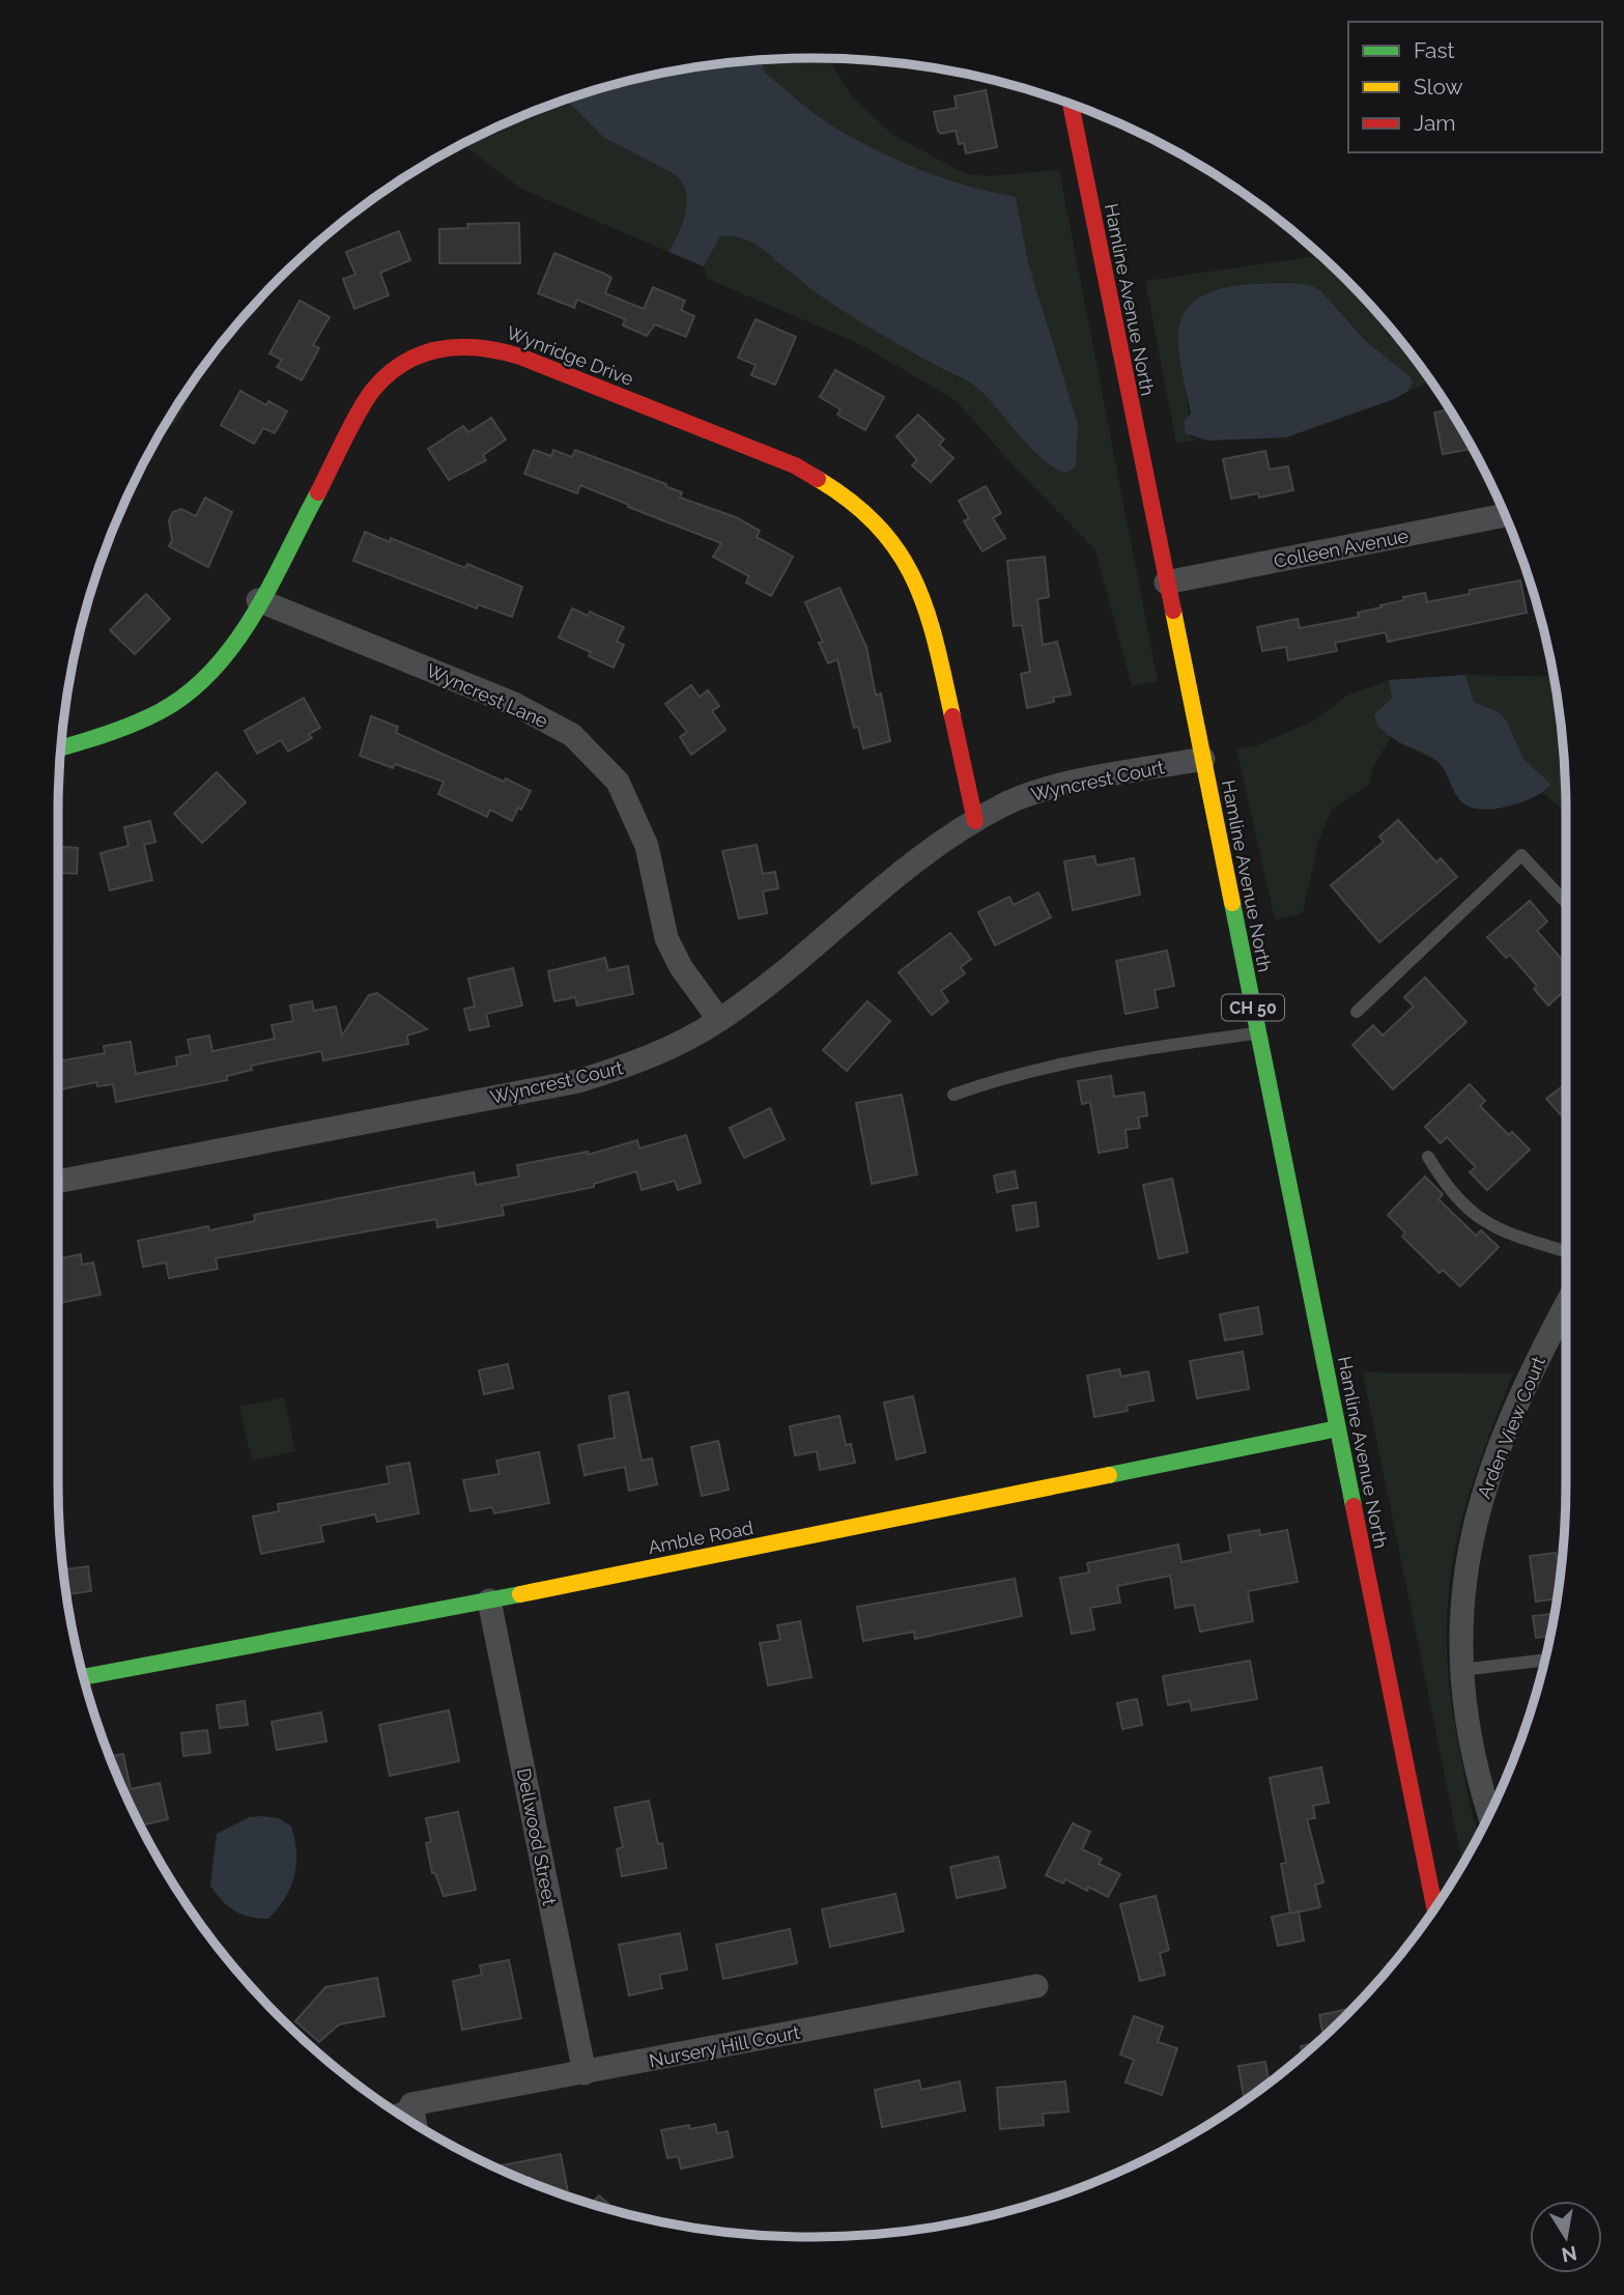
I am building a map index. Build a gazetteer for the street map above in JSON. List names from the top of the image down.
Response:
{
  "streets": {
    "street": [
      "Hamline Avenue North",
      "Wynridge Drive",
      "Colleen Avenue",
      "Wyncrest Lane",
      "Wyncrest Court",
      "CH 50",
      "Arden View Court",
      "Amble Road",
      "Dellwood Street",
      "Nursery Hill Court"
    ]
  },
  "crossings": [
    ["Hamline Avenue North", "Colleen Avenue"],
    ["Hamline Avenue North", "Wyncrest Court"],
    ["Hamline Avenue North", "Amble Road"],
    ["Wynridge Drive", "Wyncrest Lane"],
    ["Wynridge Drive", "Wyncrest Court"],
    ["Wyncrest Lane", "Wyncrest Court"],
    ["Amble Road", "Dellwood Street"],
    ["Dellwood Street", "Nursery Hill Court"]
  ],
  "legend": ["Fast", "Slow", "Jam"],
  "north": "bottom"
}
